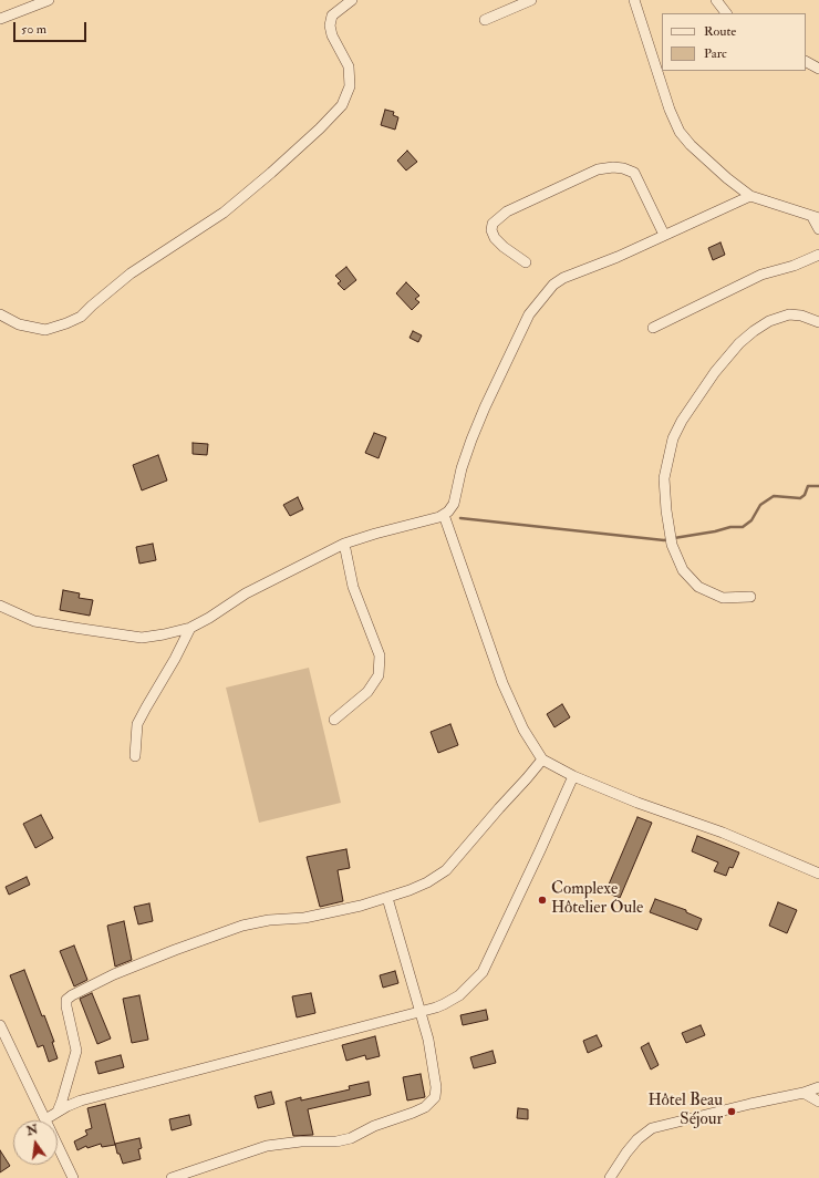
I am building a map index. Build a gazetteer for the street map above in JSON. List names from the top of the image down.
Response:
{
  "places": ["Complexe Hôtelier Oule", "Hôtel Beau Séjour"],
  "legend": ["Route", "Parc"],
  "scale_bar": "50 m",
  "north": "top"
}
